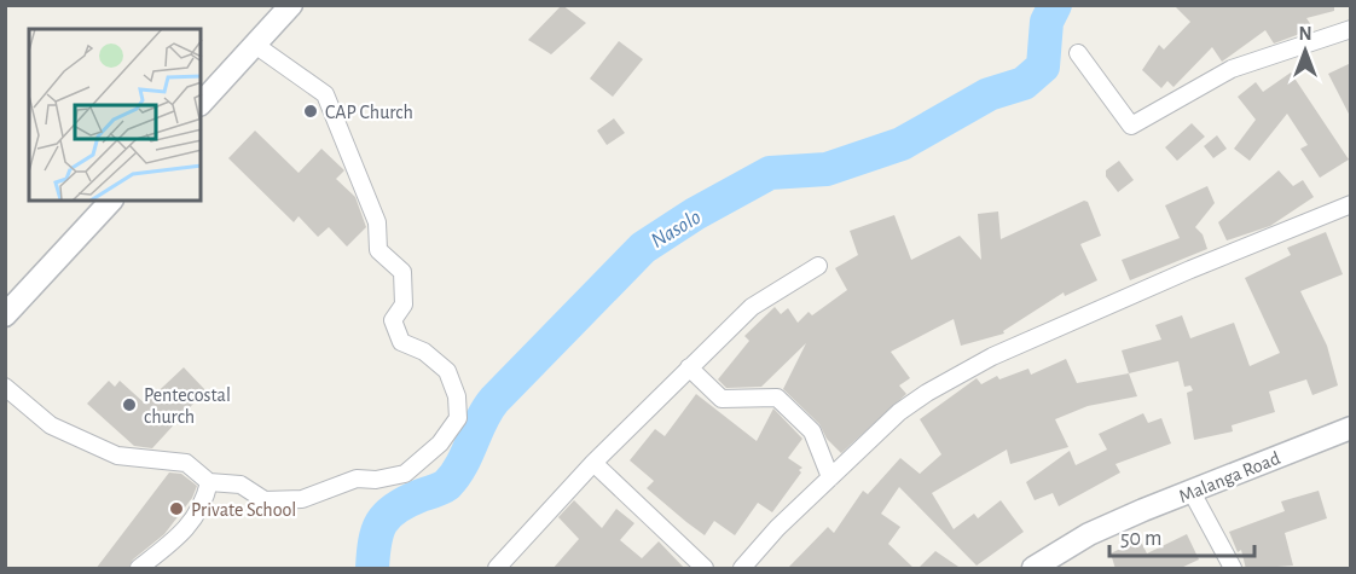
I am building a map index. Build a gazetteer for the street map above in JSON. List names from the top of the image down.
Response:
{
  "streets": {
    "street": ["Malanga Road"]
  },
  "water": ["Nasolo"],
  "places": ["CAP Church", "Pentecostal church", "Private School"],
  "scale_bar": "50 m",
  "north": "top"
}
